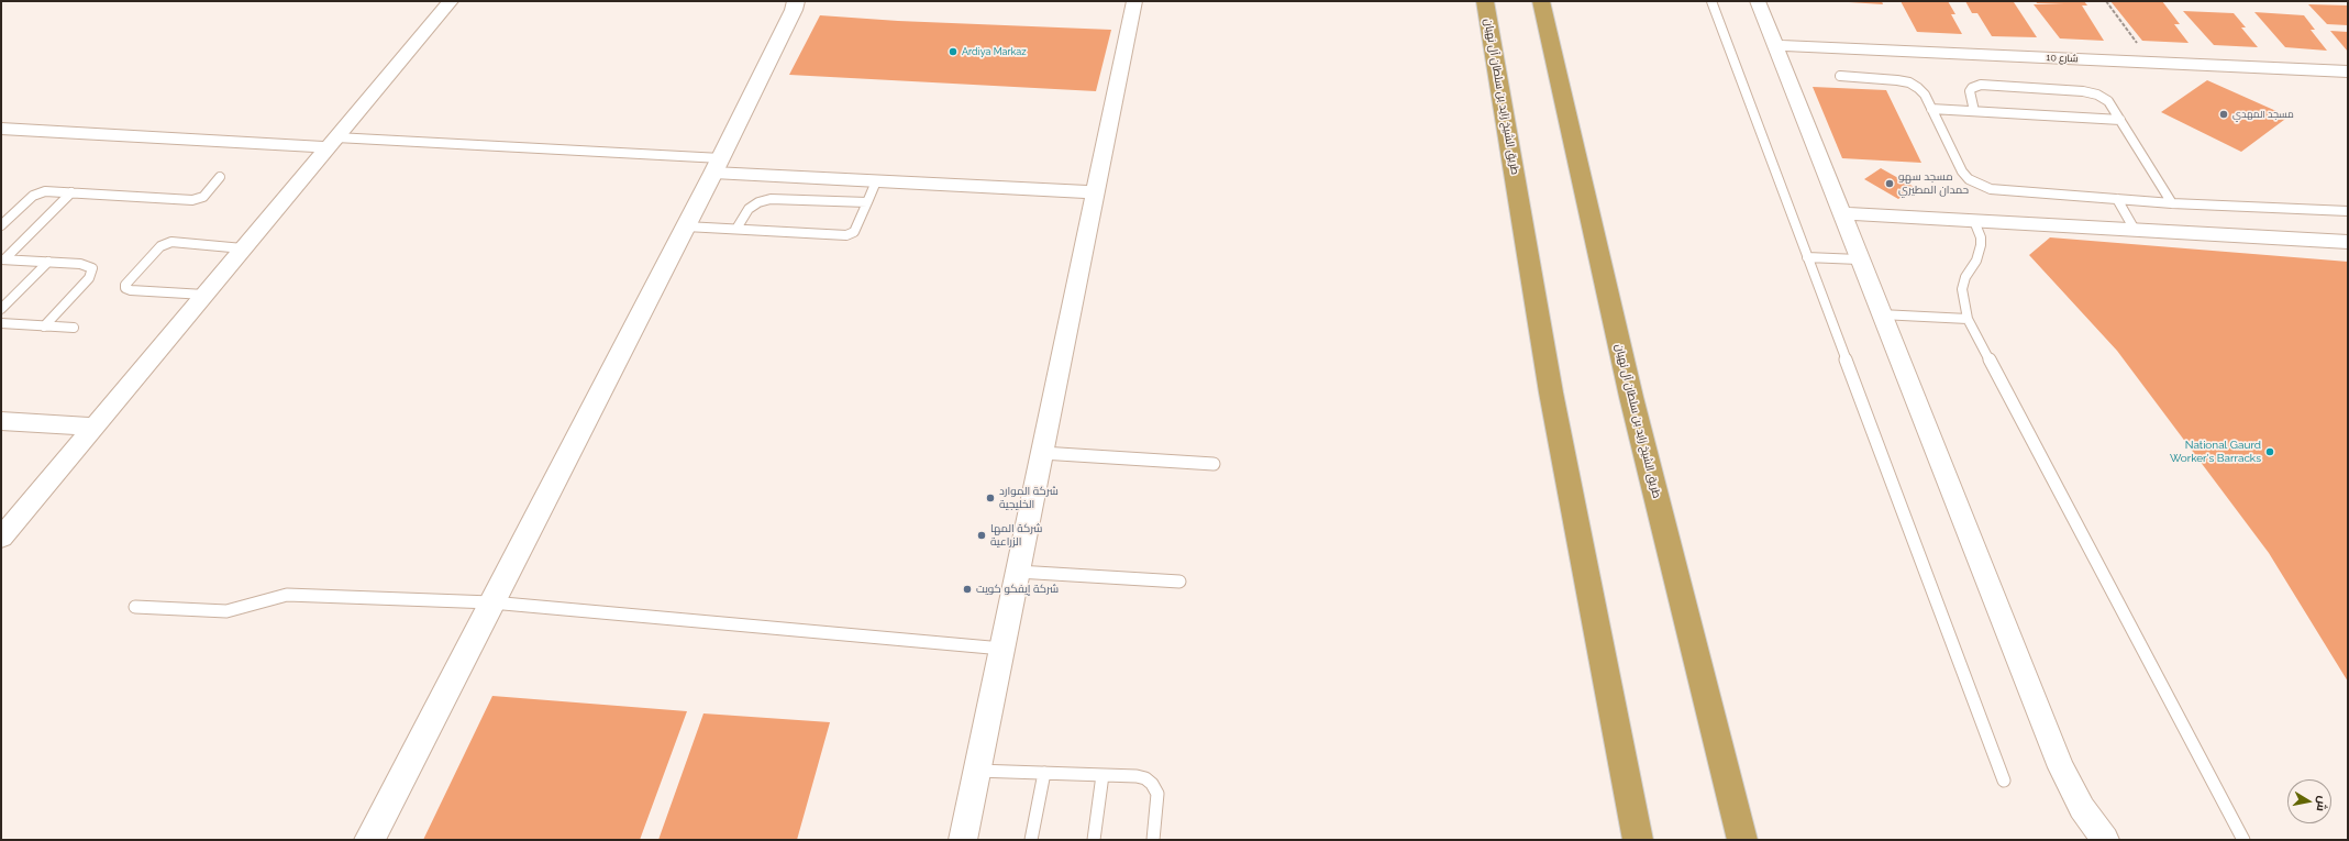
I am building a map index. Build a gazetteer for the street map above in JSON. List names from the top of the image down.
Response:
{
  "streets": {
    "highway": ["طريق الشيخ زايد بن سلطان آل نهيان"],
    "street": ["شارع 10"]
  },
  "places": [
    "Ardiya Markaz",
    "مسجد المهدي",
    "مسجد سهو حمدان المطيري",
    "National Gaurd Worker's Barracks",
    "شركة الموارد الخليجية",
    "شركة المها الزراعية",
    "شركة إيفكو كويت"
  ],
  "north": "right"
}
